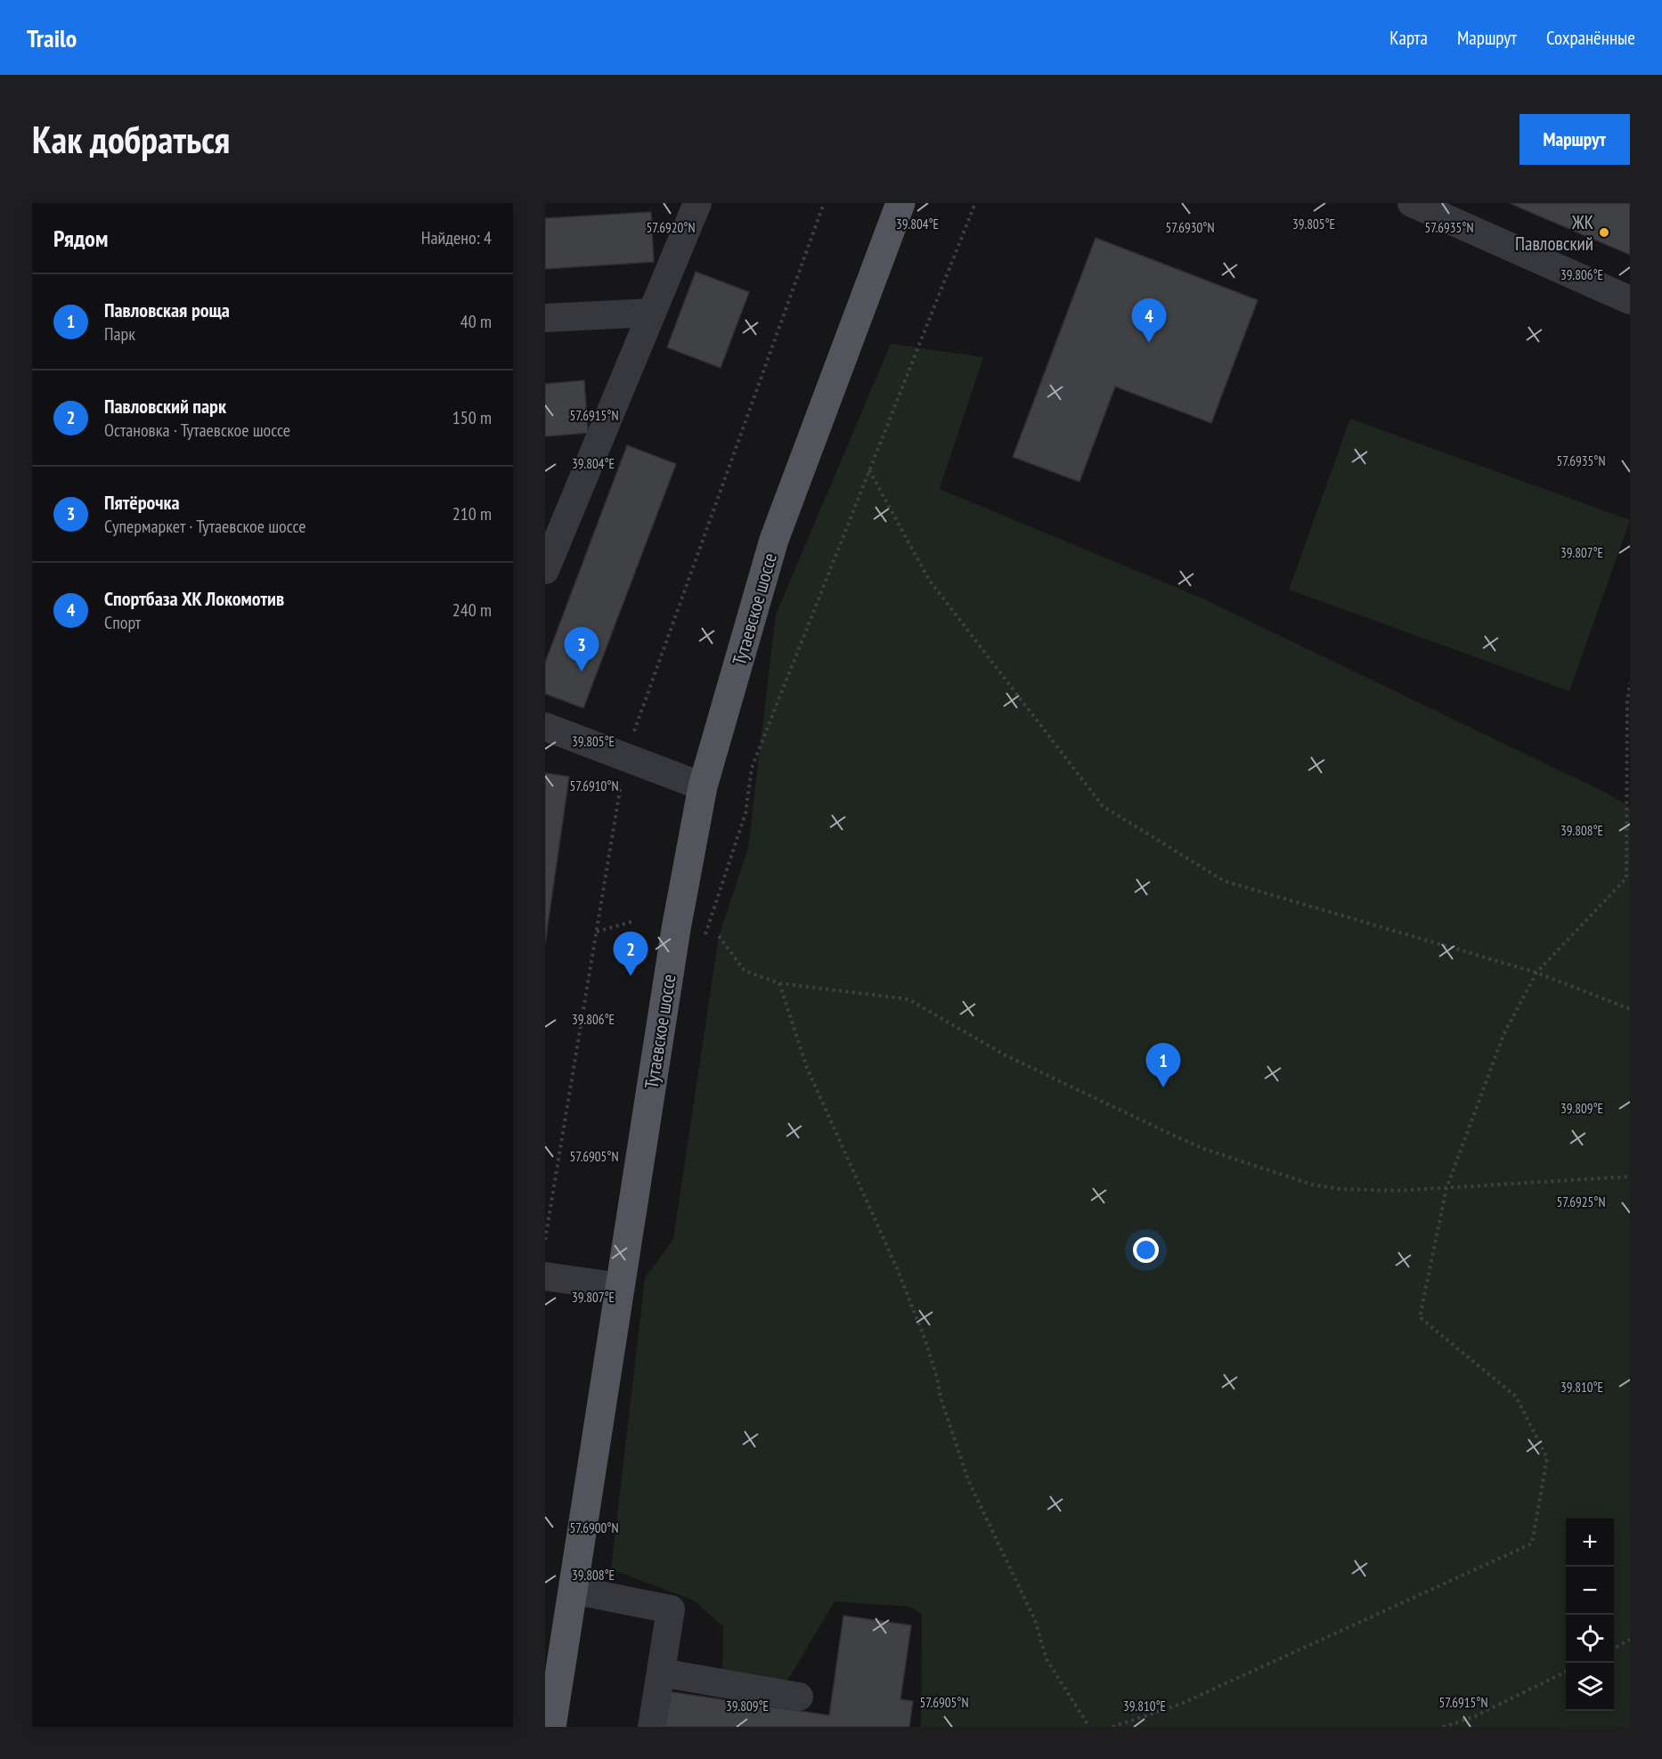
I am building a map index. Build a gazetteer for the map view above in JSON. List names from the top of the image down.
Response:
{
  "streets": {
    "main road": ["Тутаевское шоссе"]
  },
  "places": ["ЖК Павловский"],
  "page": {
    "header": "Trailo",
    "nav": ["Карта", "Маршрут", "Сохранённые"],
    "buttons": "Маршрут",
    "title": "Как добраться",
    "heading": ["Рядом", "Найдено: 4"],
    "list": [
      {
        "mark": "1",
        "name": "Павловская роща",
        "note": "Парк",
        "value": "40 m"
      },
      {
        "mark": "2",
        "name": "Павловский парк",
        "note": "Остановка · Тутаевское шоссе",
        "value": "150 m"
      },
      {
        "mark": "3",
        "name": "Пятёрочка",
        "note": "Супермаркет · Тутаевское шоссе",
        "value": "210 m"
      },
      {
        "mark": "4",
        "name": "Спортбаза ХК Локомотив",
        "note": "Спорт",
        "value": "240 m"
      }
    ],
    "pins": [
      "4",
      "3",
      "2",
      "1"
    ],
    "map_buttons": ["+", "−"]
  },
  "coordinates": [
    "39.804°E",
    "39.805°E",
    "57.6920°N",
    "57.6930°N",
    "57.6935°N",
    "39.806°E",
    "57.6915°N",
    "39.807°E",
    "57.6910°N",
    "39.808°E",
    "39.809°E",
    "57.6905°N",
    "57.6925°N",
    "39.810°E",
    "57.6900°N"
  ]
}
